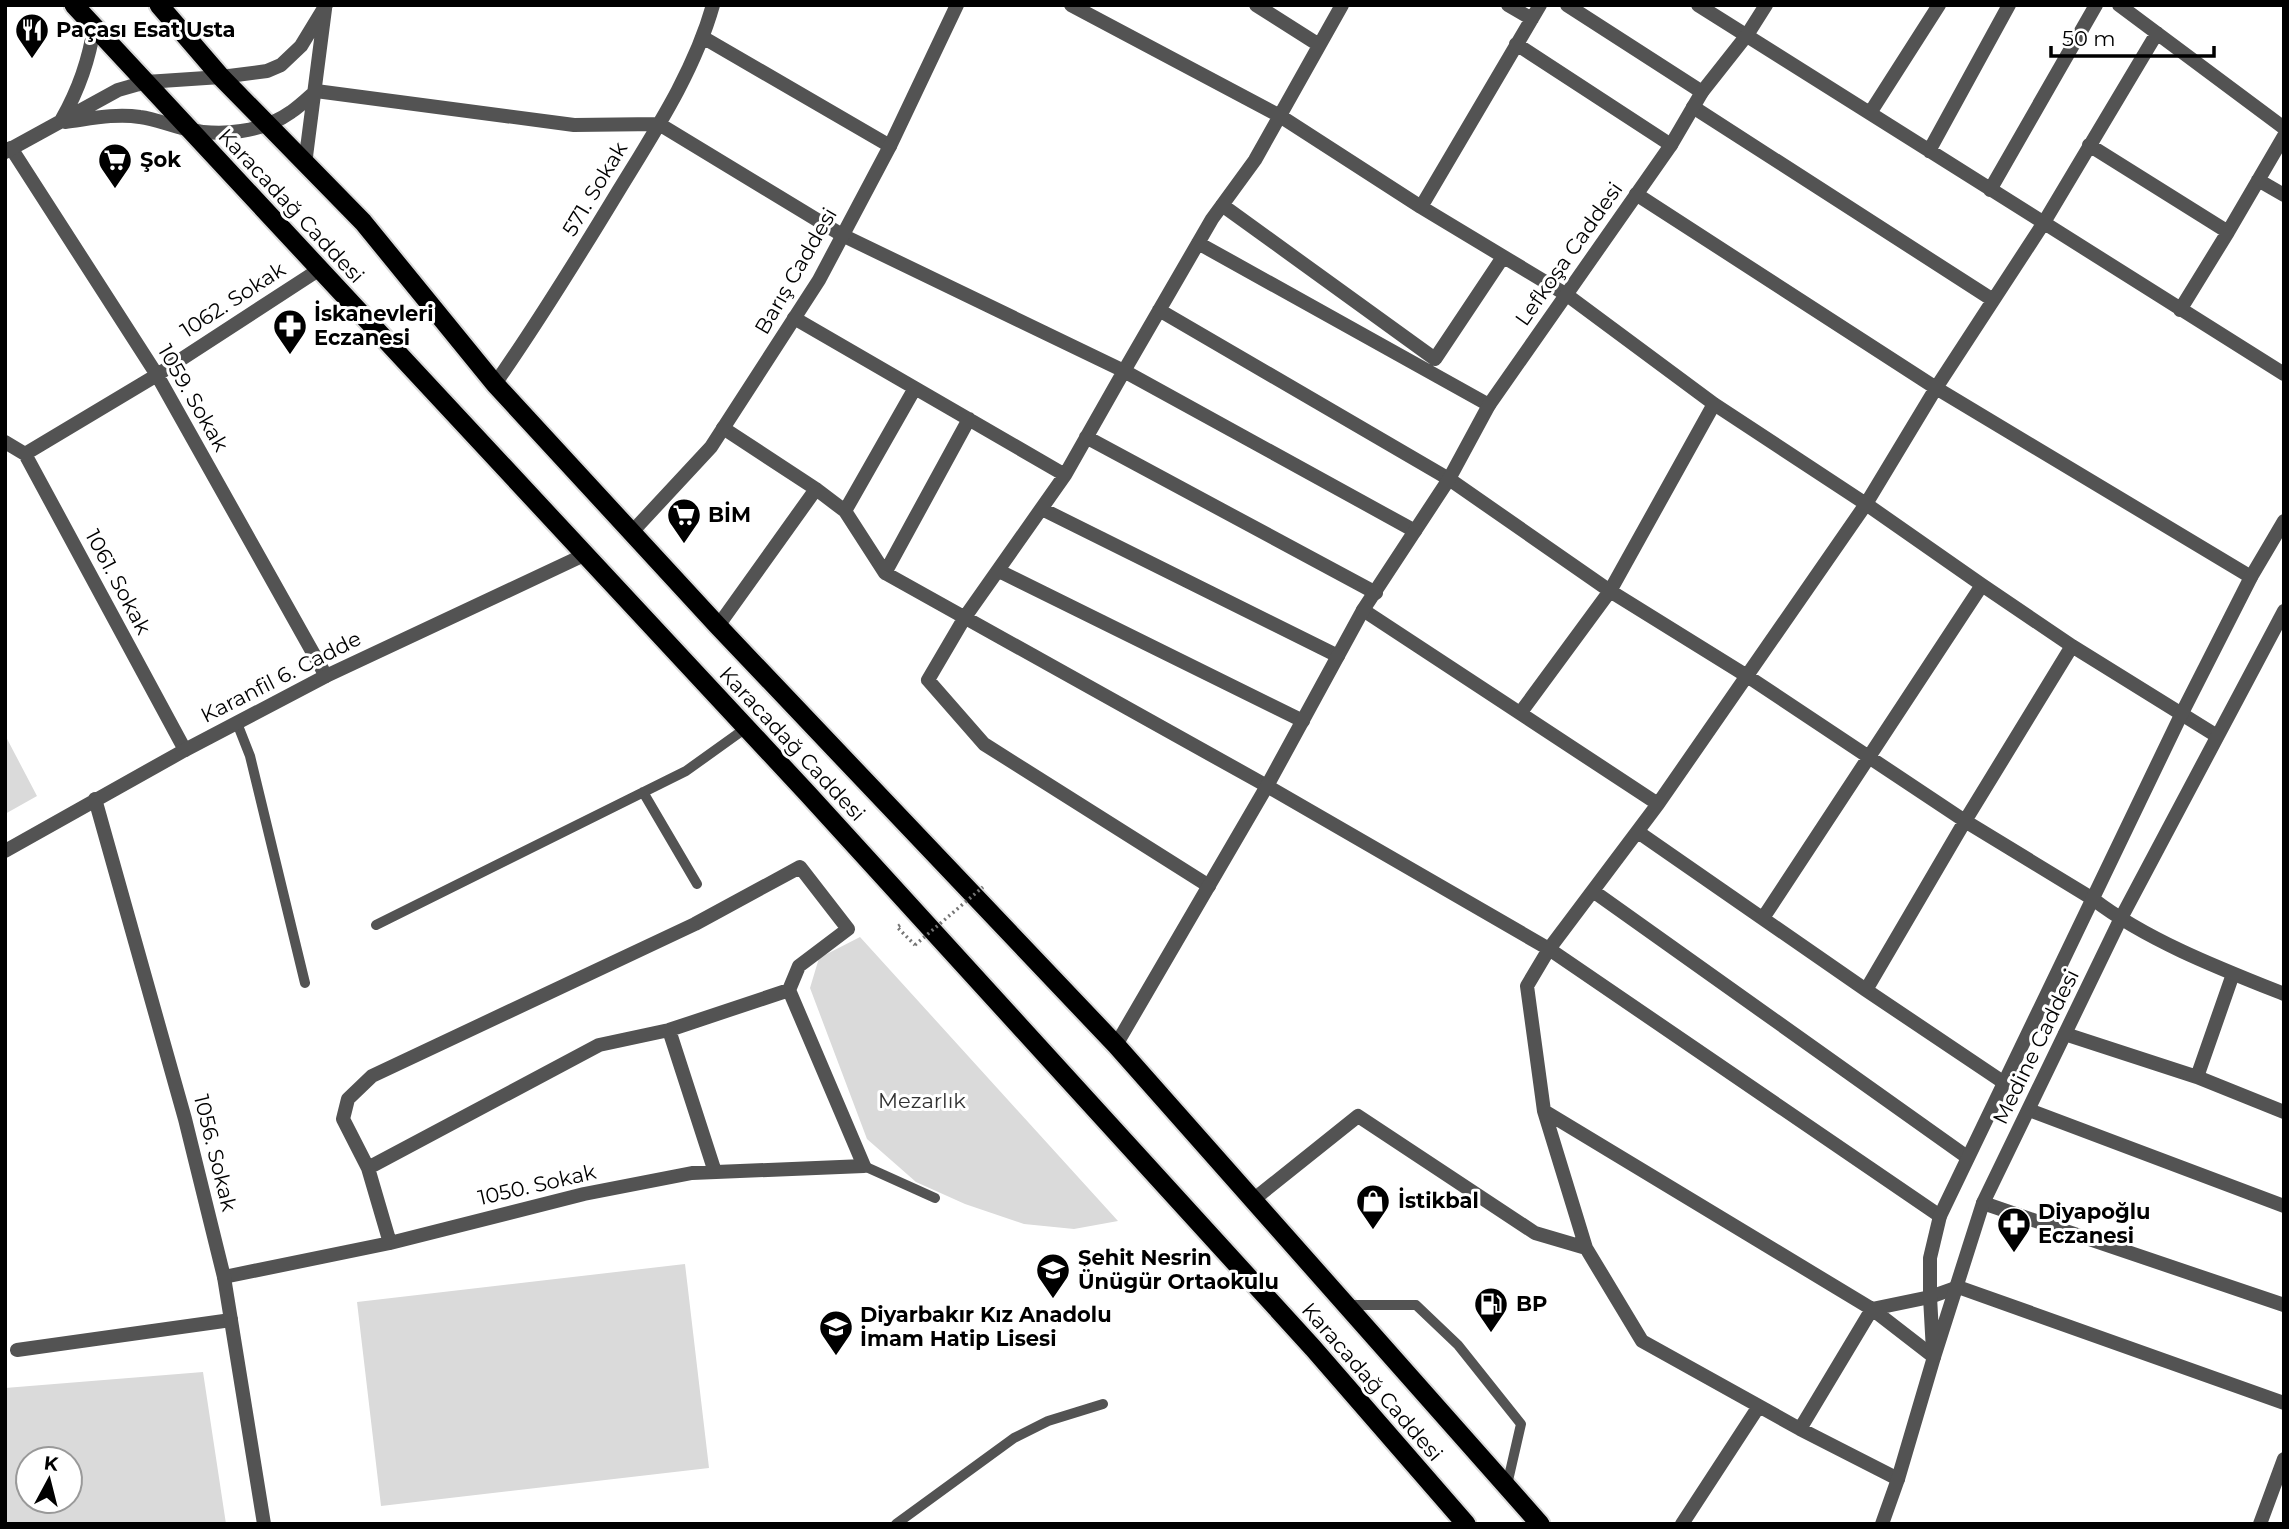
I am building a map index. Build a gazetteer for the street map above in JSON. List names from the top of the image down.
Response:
{
  "streets": {
    "highway": ["Karacadağ Caddesi"],
    "street": [
      "571. Sokak",
      "Lefkoşa Caddesi",
      "Barış Caddesi",
      "1062. Sokak",
      "1059. Sokak",
      "1061. Sokak",
      "Karanfil 6. Cadde",
      "Medine Caddesi",
      "1056. Sokak",
      "1050. Sokak"
    ]
  },
  "crossings": [
    ["571. Sokak", "Karacadağ Caddesi"],
    ["Karacadağ Caddesi", "Lefkoşa Caddesi"],
    ["Karacadağ Caddesi", "Barış Caddesi"],
    ["Karacadağ Caddesi", "1062. Sokak"],
    ["Karacadağ Caddesi", "Karanfil 6. Cadde"],
    ["1062. Sokak", "1059. Sokak"],
    ["1062. Sokak", "1061. Sokak"],
    ["1059. Sokak", "Karanfil 6. Cadde"],
    ["1061. Sokak", "Karanfil 6. Cadde"],
    ["Karanfil 6. Cadde", "1056. Sokak"],
    ["1056. Sokak", "1050. Sokak"]
  ],
  "parks": ["Mezarlık"],
  "places": {
    "restaurant": ["Paçası Esat Usta"],
    "supermarket": ["Şok", "BİM"],
    "pharmacy": ["İskanevleri Eczanesi", "Diyapoğlu Eczanesi"],
    "shop": ["İstikbal"],
    "school or university": ["Şehit Nesrin Ünügür Ortaokulu", "Diyarbakır Kız Anadolu İmam Hatip Lisesi"],
    "fuel station": ["BP"]
  },
  "scale_bar": "50 m",
  "north": "top"
}
